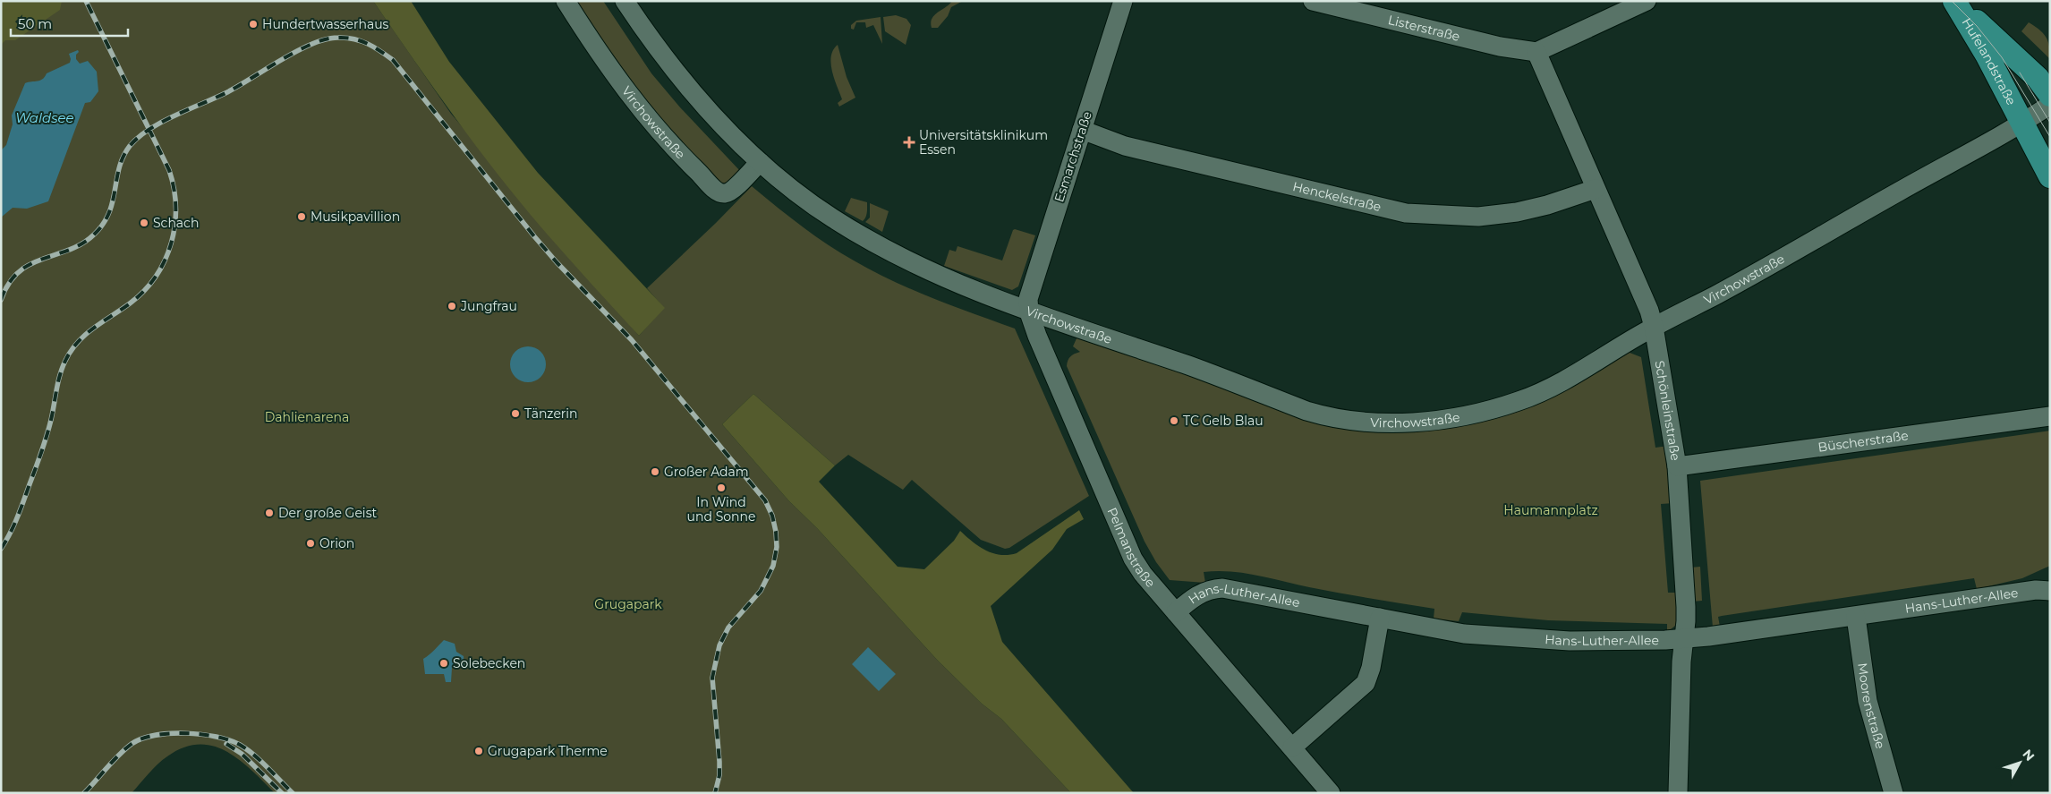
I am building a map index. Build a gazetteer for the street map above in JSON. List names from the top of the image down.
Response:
{
  "streets": {
    "main road": ["Hufelandstraße"],
    "street": [
      "Listerstraße",
      "Virchowstraße",
      "Esmarchstraße",
      "Henckelstraße",
      "Schönleinstraße",
      "Büscherstraße",
      "Pelmanstraße",
      "Hans-Luther-Allee",
      "Moorenstraße"
    ]
  },
  "crossings": [
    ["Listerstraße", "Schönleinstraße"],
    ["Hufelandstraße", "Virchowstraße"],
    ["Virchowstraße", "Esmarchstraße"],
    ["Virchowstraße", "Schönleinstraße"],
    ["Virchowstraße", "Pelmanstraße"],
    ["Esmarchstraße", "Henckelstraße"],
    ["Esmarchstraße", "Pelmanstraße"],
    ["Henckelstraße", "Schönleinstraße"],
    ["Schönleinstraße", "Büscherstraße"],
    ["Schönleinstraße", "Hans-Luther-Allee"],
    ["Pelmanstraße", "Hans-Luther-Allee"],
    ["Hans-Luther-Allee", "Moorenstraße"]
  ],
  "water": ["Waldsee"],
  "parks": ["Dahlienarena", "Haumannplatz", "Grugapark"],
  "places": {
    "other": [
      "Hundertwasserhaus",
      "Musikpavillion",
      "Schach",
      "Jungfrau",
      "Tänzerin",
      "TC Gelb Blau",
      "Großer Adam",
      "In Wind und Sonne",
      "Der große Geist",
      "Orion",
      "Solebecken",
      "Grugapark Therme"
    ],
    "health": ["Universitätsklinikum Essen"]
  },
  "scale_bar": "50 m",
  "north": "top right"
}
